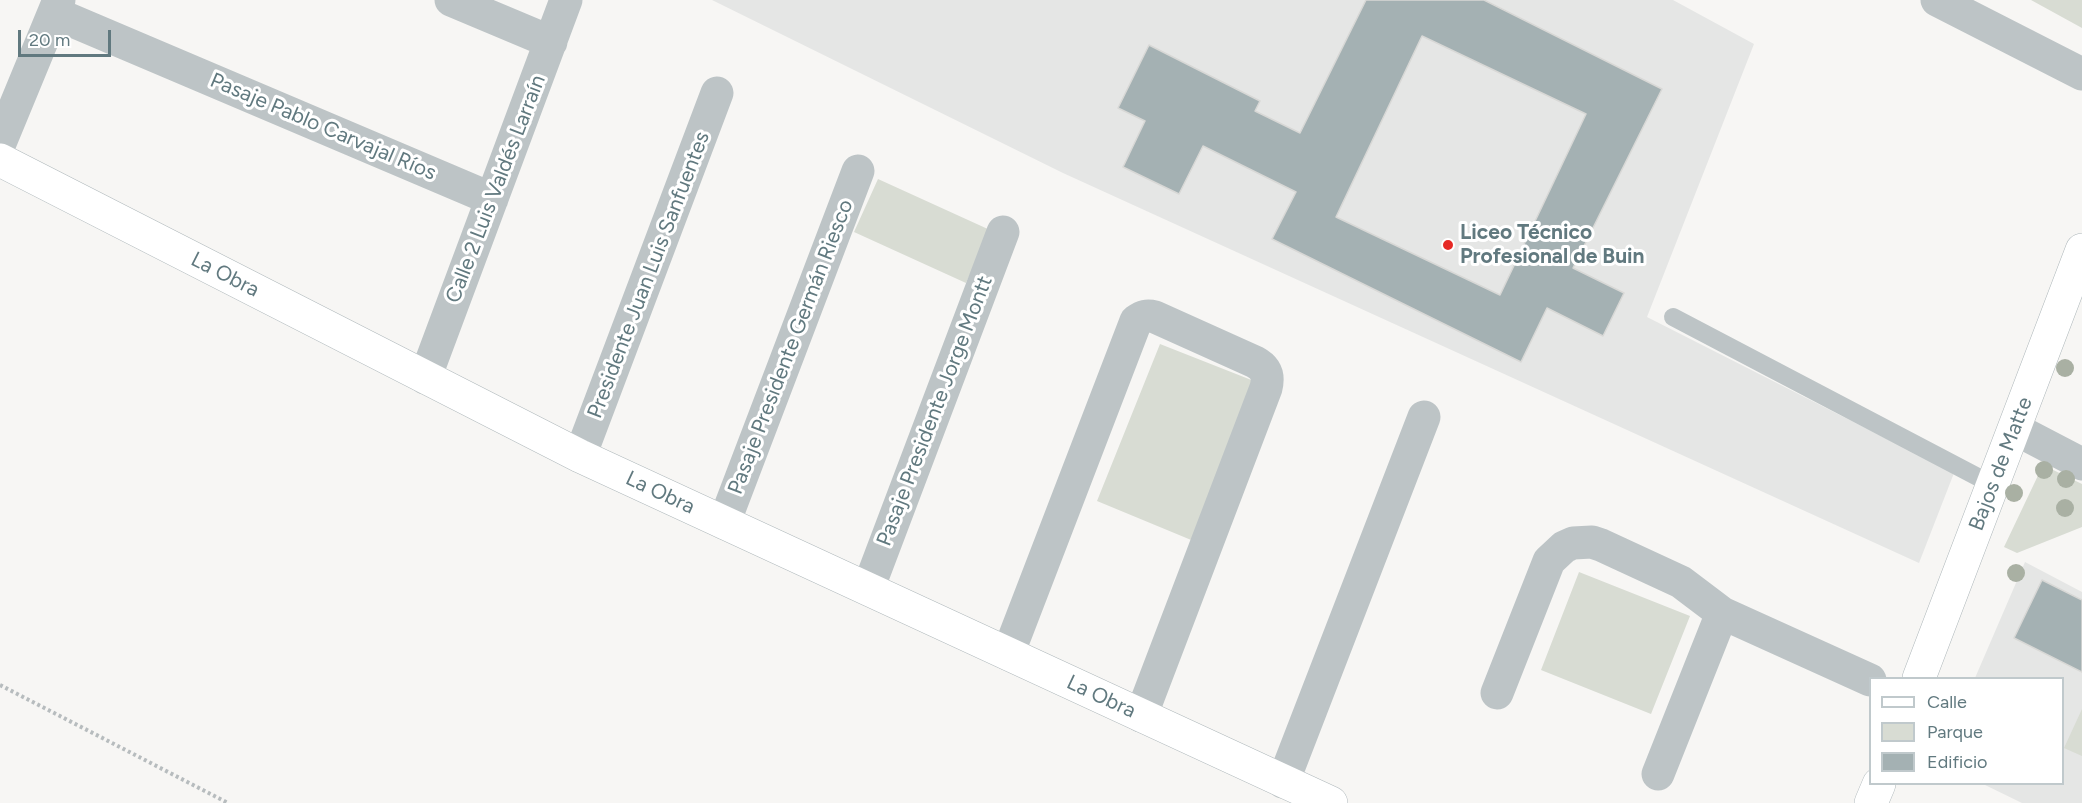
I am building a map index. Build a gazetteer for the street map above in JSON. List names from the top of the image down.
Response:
{
  "streets": {
    "main road": ["La Obra", "Bajos de Matte"],
    "street": [
      "Pasaje Pablo Carvajal Ríos",
      "Calle 2 Luis Valdés Larraín",
      "Presidente Juan Luis Sanfuentes",
      "Pasaje Presidente Germán Riesco",
      "Pasaje Presidente Jorge Montt"
    ]
  },
  "crossings": [
    ["Pasaje Pablo Carvajal Ríos", "Calle 2 Luis Valdés Larraín"],
    ["Calle 2 Luis Valdés Larraín", "La Obra"],
    ["La Obra", "Presidente Juan Luis Sanfuentes"],
    ["La Obra", "Pasaje Presidente Germán Riesco"],
    ["La Obra", "Pasaje Presidente Jorge Montt"]
  ],
  "places": ["Liceo Técnico Profesional de Buin"],
  "legend": ["Calle", "Parque", "Edificio"],
  "scale_bar": "20 m"
}
